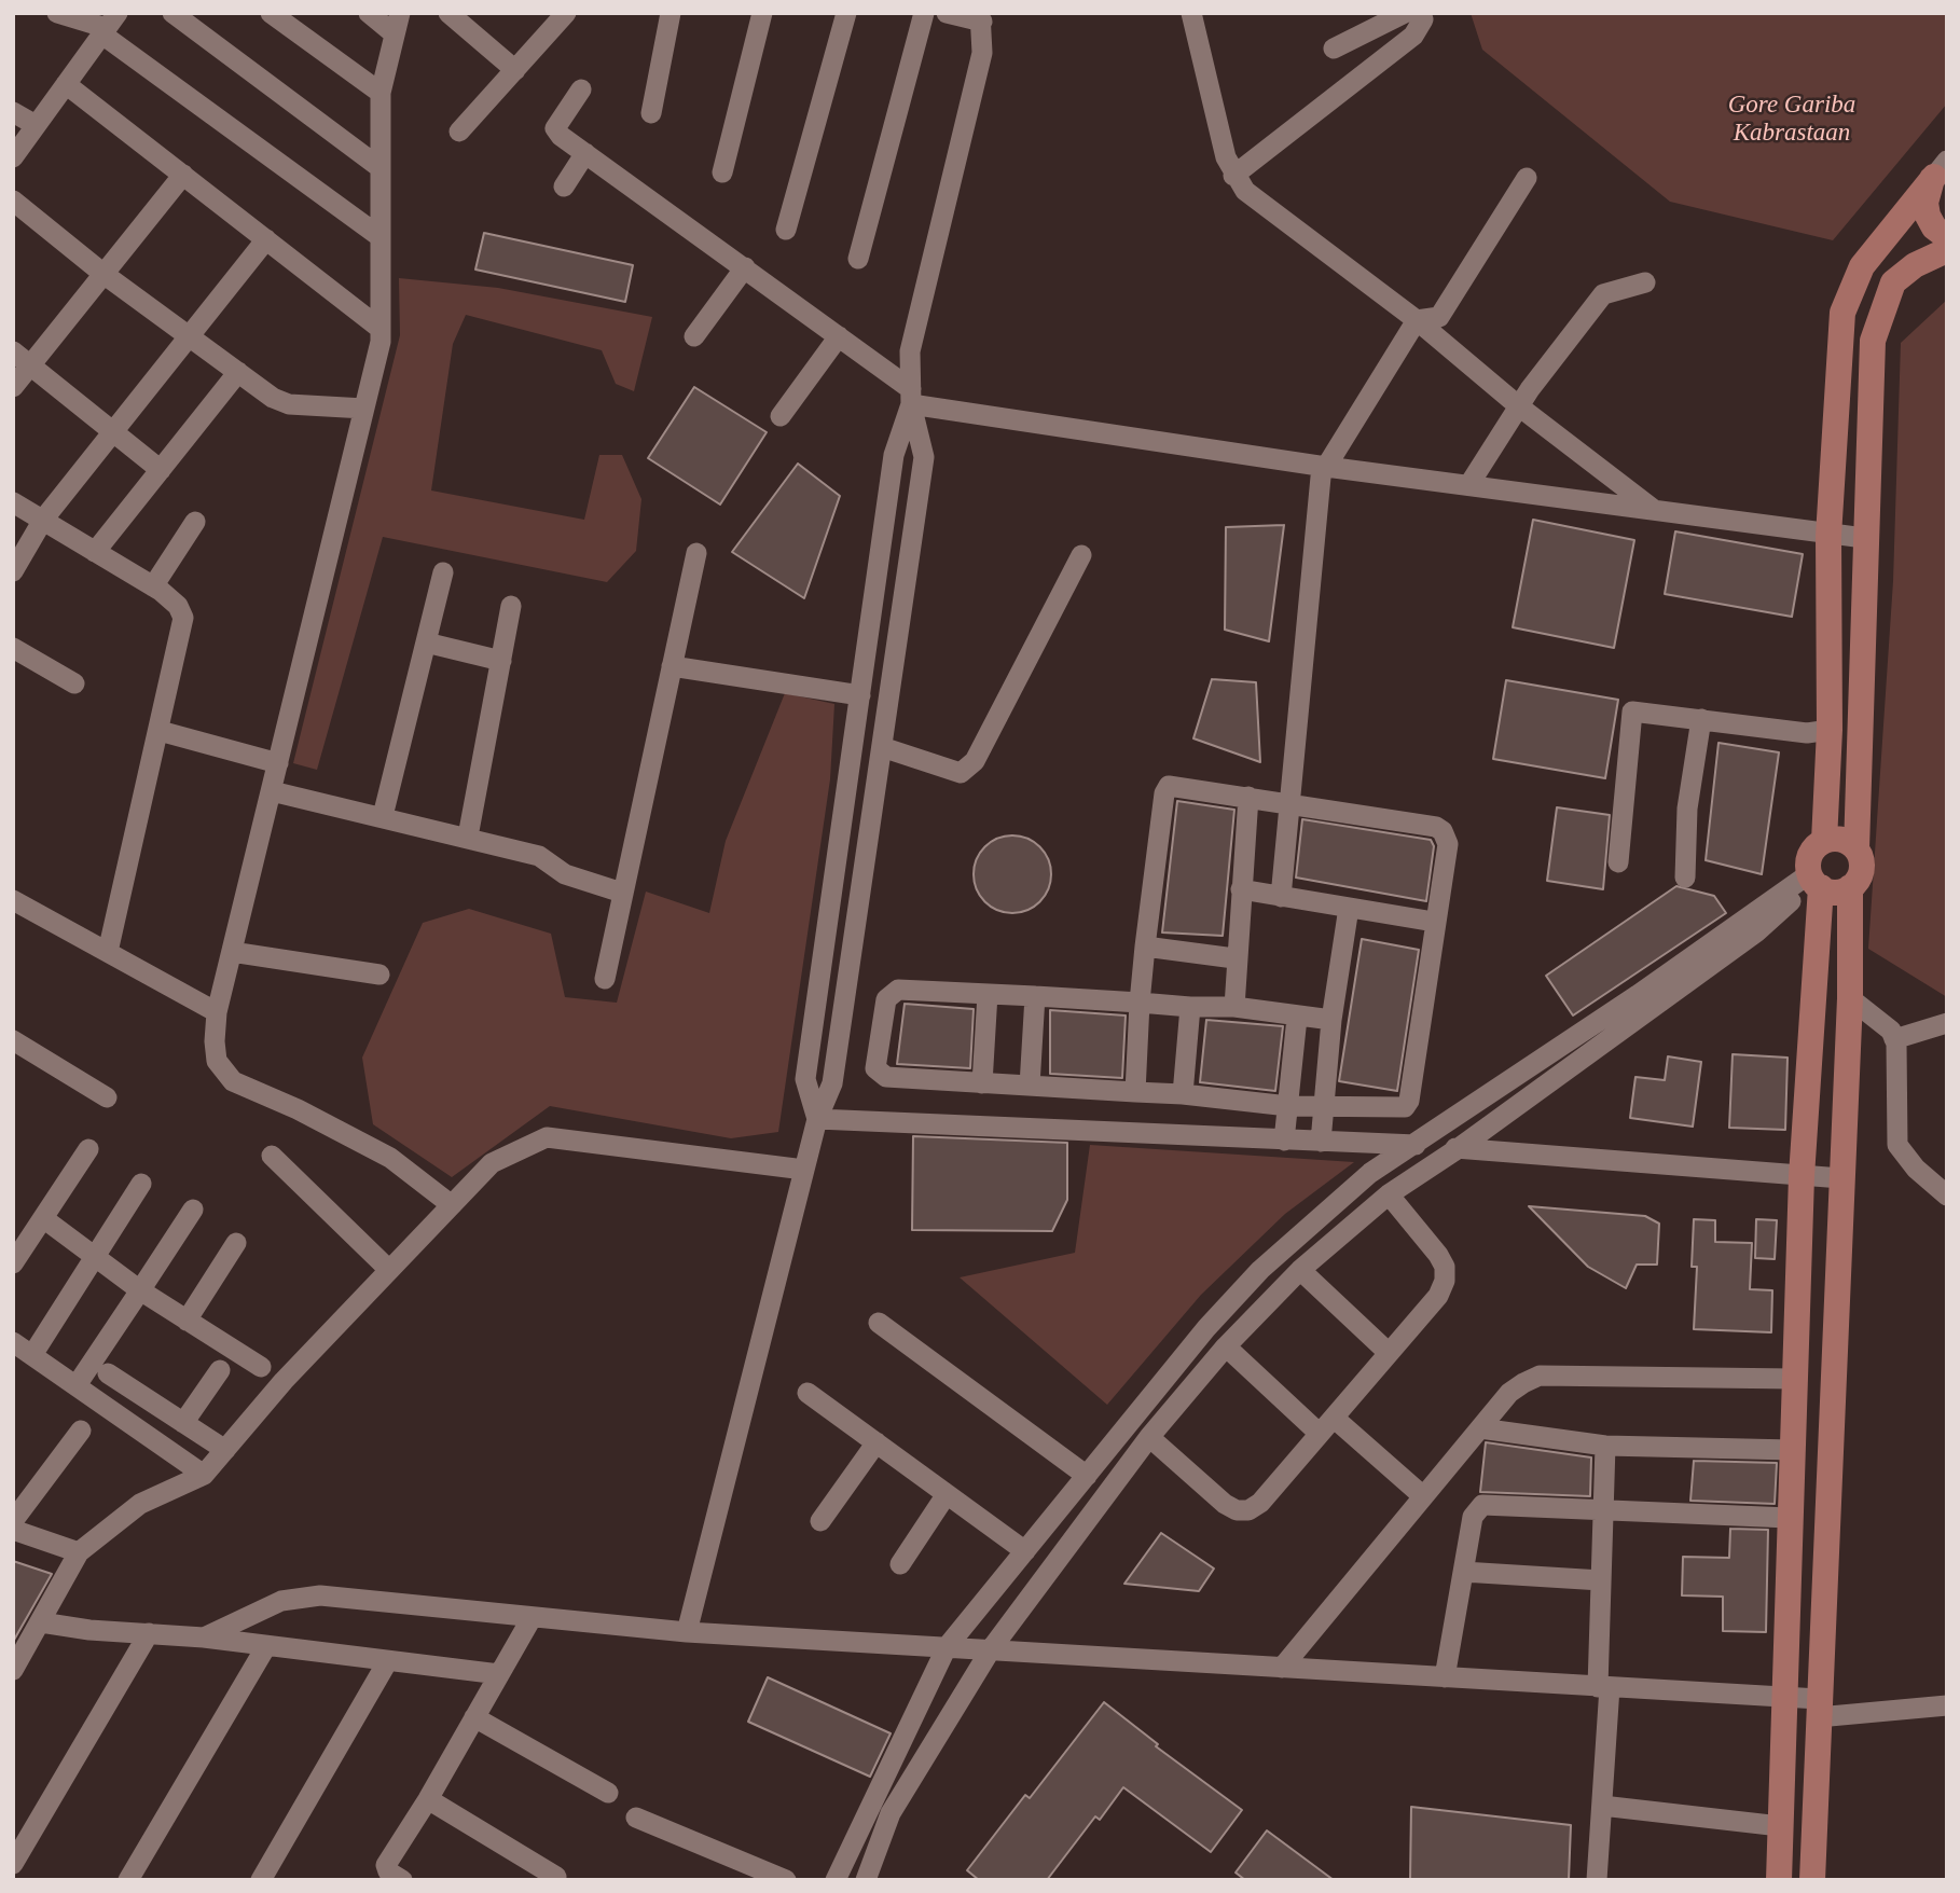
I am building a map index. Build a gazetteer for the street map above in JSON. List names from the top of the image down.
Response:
{
  "parks": ["Gore Gariba Kabrastaan"]
}
